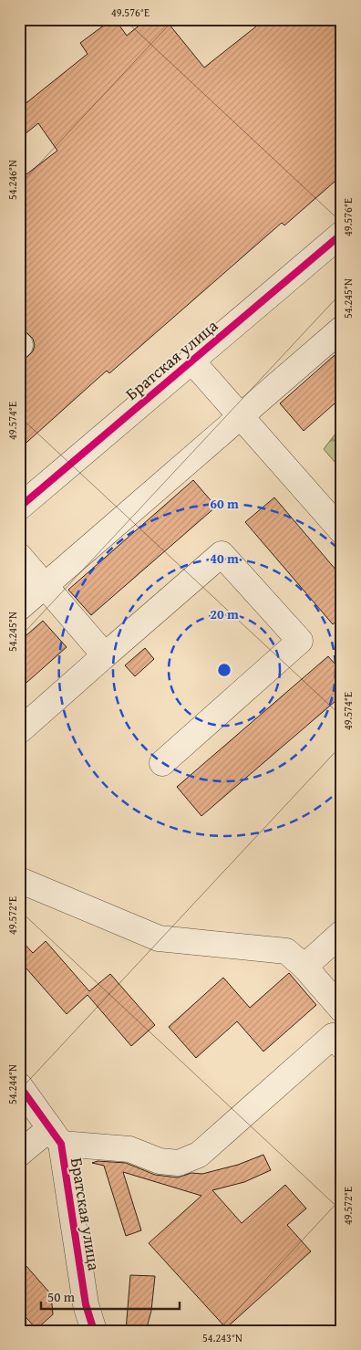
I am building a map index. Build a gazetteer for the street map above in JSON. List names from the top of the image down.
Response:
{
  "streets": {
    "street": ["Братская улица"]
  },
  "scale_bar": "50 m",
  "coordinates": [
    "49.576°E",
    "54.246°N",
    "54.245°N",
    "49.574°E",
    "49.572°E",
    "54.244°N",
    "54.243°N"
  ],
  "rings": ["60 m", "40 m", "20 m"]
}
